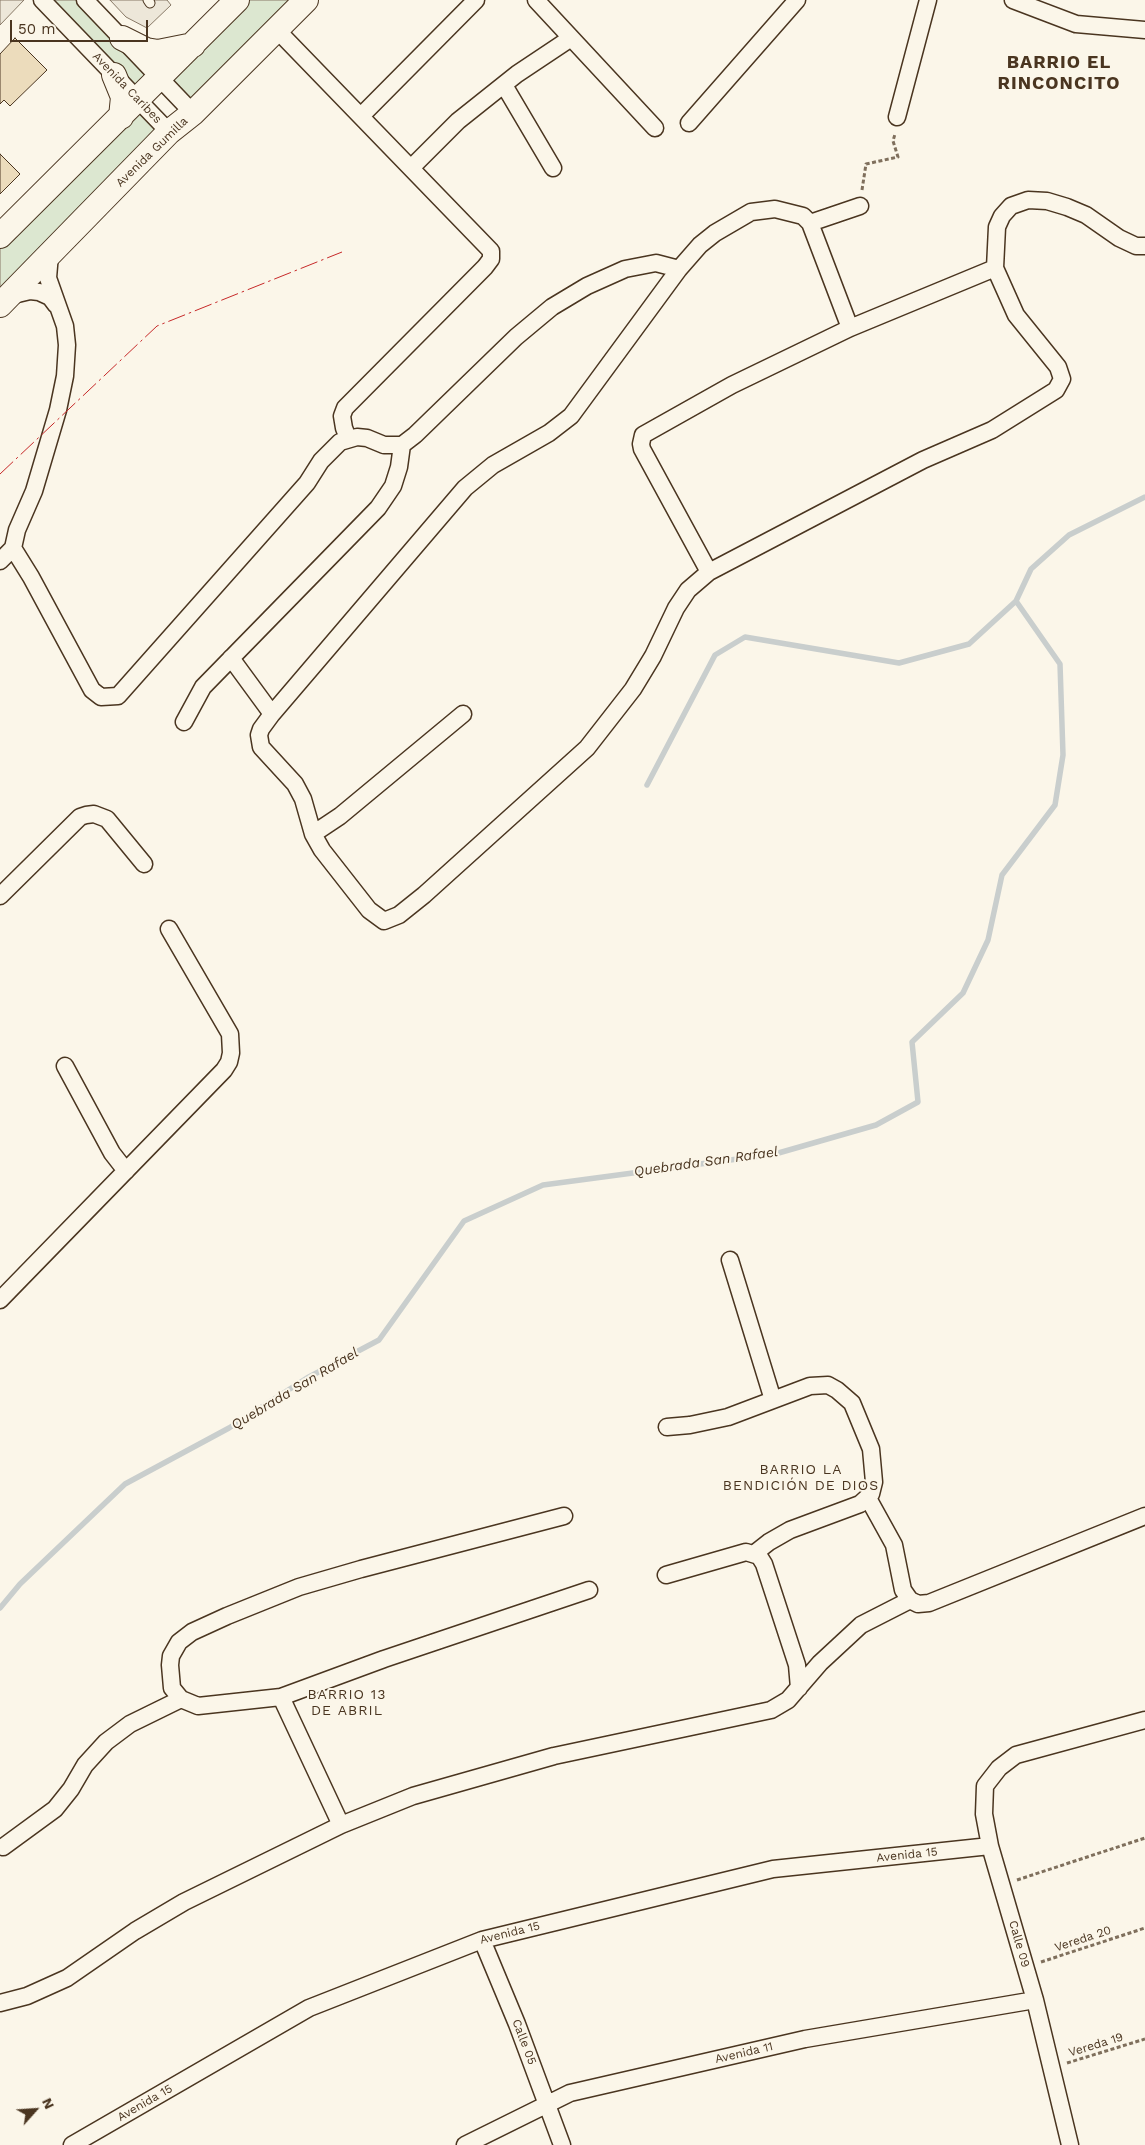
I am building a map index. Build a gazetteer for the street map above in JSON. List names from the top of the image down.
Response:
{
  "streets": {
    "main road": ["Avenida Gumilla"],
    "street": [
      "Avenida Caribes",
      "Avenida 15",
      "Calle 09",
      "Calle 05",
      "Avenida 11"
    ],
    "path": ["Vereda 20", "Vereda 19"]
  },
  "crossings": [
    ["Avenida Caribes", "Avenida Gumilla"],
    ["Avenida 15", "Calle 09"],
    ["Avenida 15", "Calle 05"],
    ["Vereda 20", "Calle 09"],
    ["Calle 09", "Vereda 19"],
    ["Calle 09", "Avenida 11"],
    ["Calle 05", "Avenida 11"]
  ],
  "districts": ["BARRIO EL RINCONCITO", "BARRIO LA BENDICIÓN DE DIOS", "BARRIO 13 DE ABRIL"],
  "water": ["Quebrada San Rafael"],
  "scale_bar": "50 m",
  "north": "top right"
}
